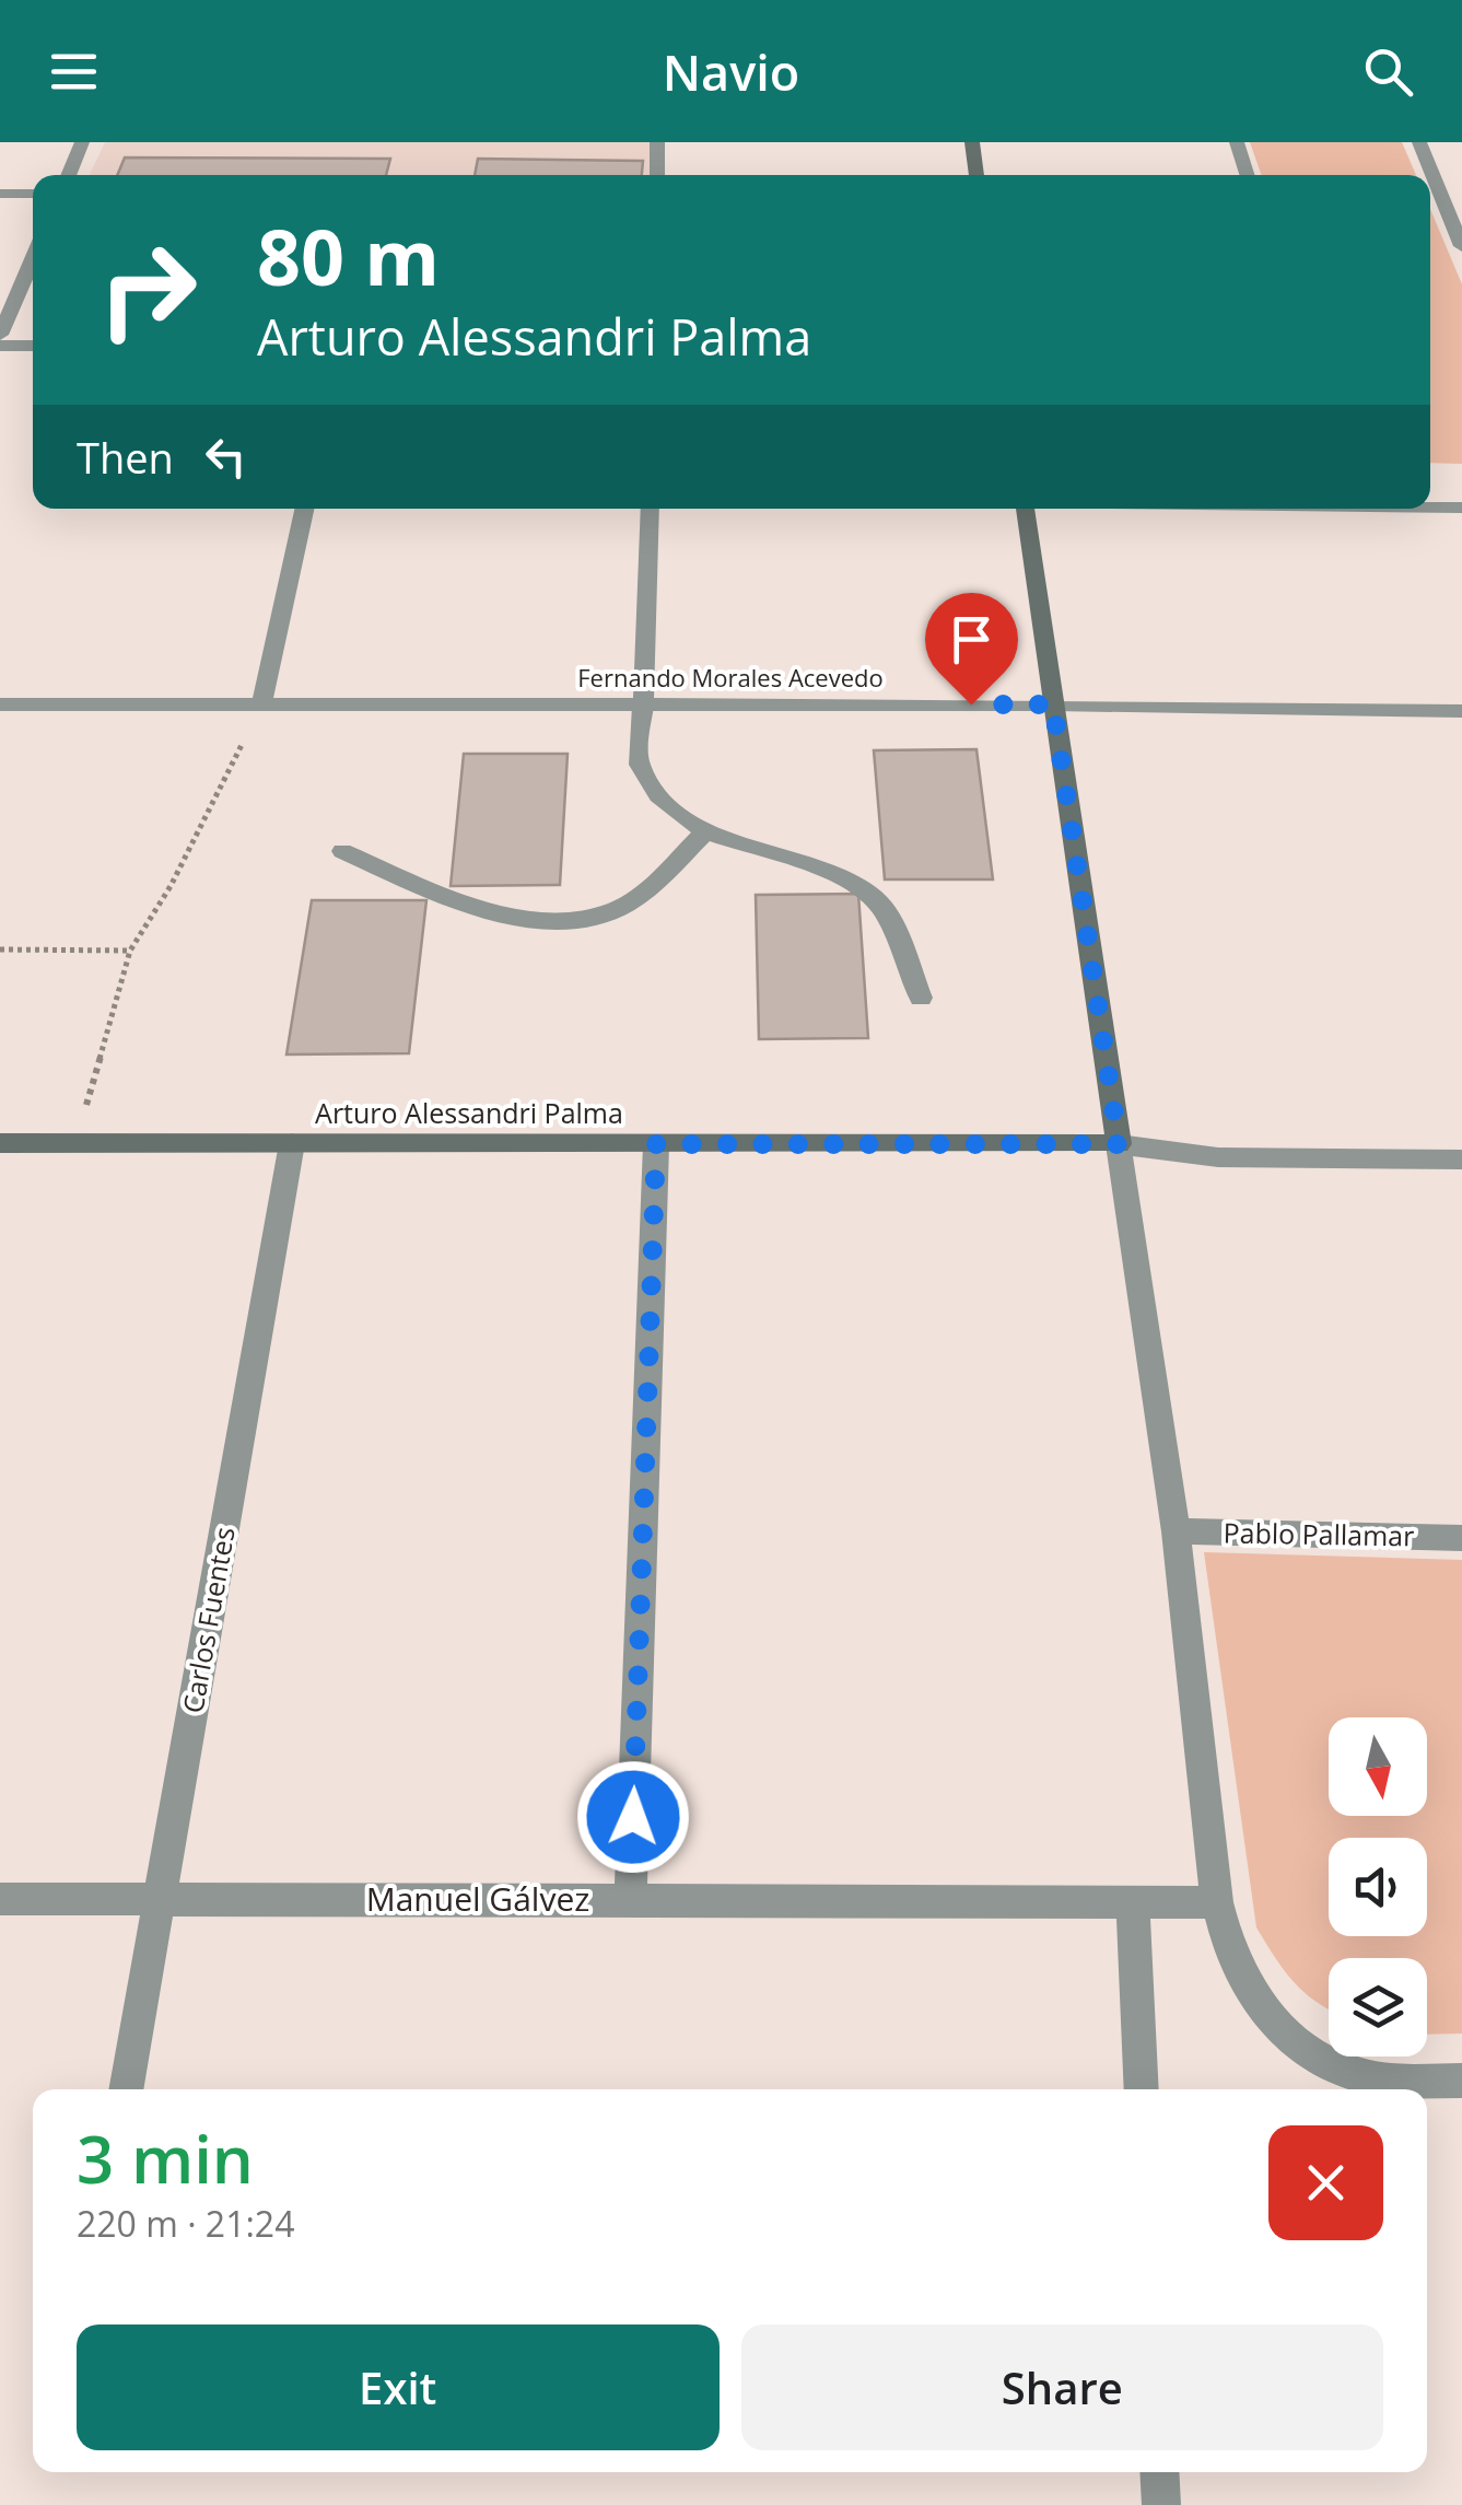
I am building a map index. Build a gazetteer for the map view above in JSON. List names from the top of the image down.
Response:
{
  "streets": {
    "street": [
      "Fernando Morales Acevedo",
      "Arturo Alessandri Palma",
      "Pablo Pallamar",
      "Carlos Fuentes",
      "Manuel Gálvez"
    ]
  },
  "crossings": [
    ["Arturo Alessandri Palma", "Carlos Fuentes"],
    ["Carlos Fuentes", "Manuel Gálvez"]
  ],
  "north": "bottom",
  "page": {
    "header": "Navio",
    "turn": ["80 m", "Arturo Alessandri Palma"],
    "then": "Then",
    "heading": ["3 min", "220 m · 21:24"],
    "buttons": ["Exit", "Share"]
  }
}
